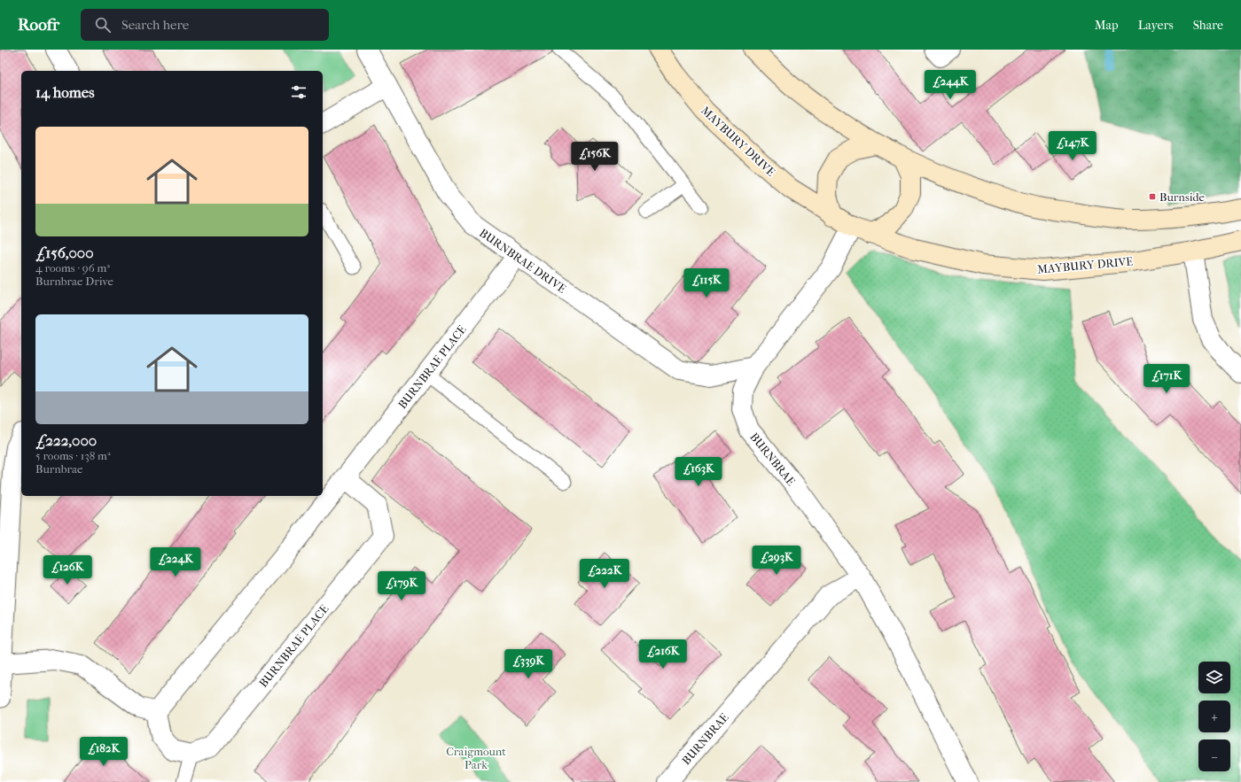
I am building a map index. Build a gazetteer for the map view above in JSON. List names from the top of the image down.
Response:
{
  "streets": {
    "street": [
      "MAYBURY DRIVE",
      "BURNBRAE DRIVE",
      "BURNBRAE PLACE",
      "BURNBRAE"
    ]
  },
  "crossings": [
    ["MAYBURY DRIVE", "BURNBRAE"],
    ["BURNBRAE DRIVE", "BURNBRAE PLACE"],
    ["BURNBRAE DRIVE", "BURNBRAE"]
  ],
  "parks": ["Craigmount Park"],
  "places": {
    "transit": ["Burnside"]
  },
  "page": {
    "header": "Roofr",
    "search": "Search here",
    "nav": ["Map", "Layers", "Share"],
    "price": [
      "£244K",
      "£147K",
      "£156K",
      "£115K",
      "£171K",
      "£163K",
      "£293K",
      "£224K",
      "£126K",
      "£222K",
      "£179K",
      "£216K",
      "£339K",
      "£182K"
    ],
    "heading": "14 homes",
    "list": [
      {
        "name": "£156,000",
        "note": "4 rooms · 96 m² · Burnbrae Drive"
      },
      {
        "name": "£222,000",
        "note": "5 rooms · 138 m² · Burnbrae"
      }
    ],
    "map_buttons": ["+", "−"]
  }
}
